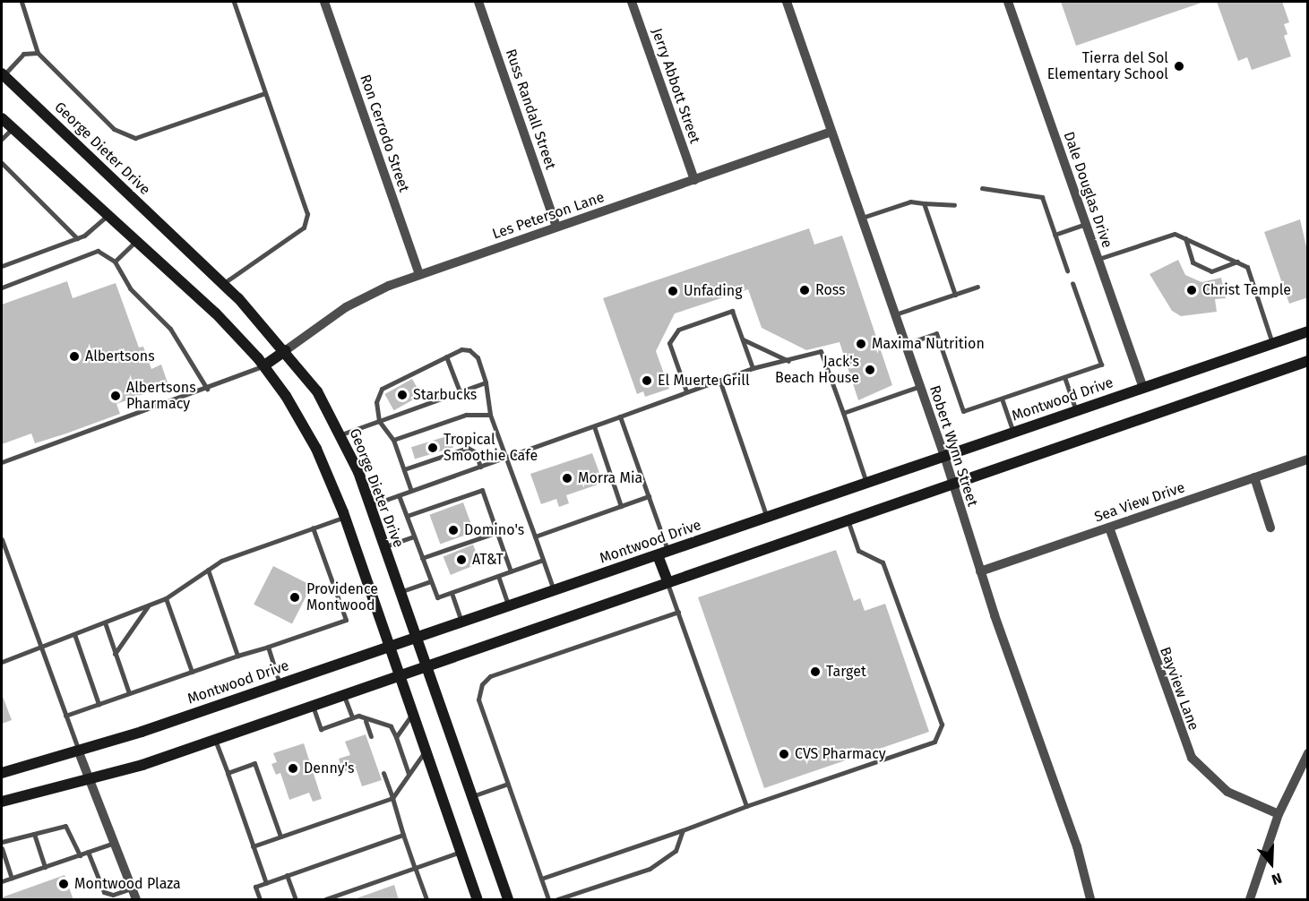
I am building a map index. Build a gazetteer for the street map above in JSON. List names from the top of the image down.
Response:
{
  "streets": {
    "main road": ["George Dieter Drive", "Montwood Drive"],
    "street": [
      "Jerry Abbott Street",
      "Russ Randall Street",
      "Ron Cerrodo Street",
      "Dale Douglas Drive",
      "Les Peterson Lane",
      "Robert Wynn Street",
      "Sea View Drive",
      "Bayview Lane"
    ]
  },
  "crossings": [
    ["Jerry Abbott Street", "Les Peterson Lane"],
    ["Russ Randall Street", "Les Peterson Lane"],
    ["Ron Cerrodo Street", "Les Peterson Lane"],
    ["George Dieter Drive", "Les Peterson Lane"],
    ["George Dieter Drive", "Montwood Drive"],
    ["Dale Douglas Drive", "Montwood Drive"],
    ["Les Peterson Lane", "Robert Wynn Street"],
    ["Montwood Drive", "Robert Wynn Street"],
    ["Robert Wynn Street", "Sea View Drive"],
    ["Sea View Drive", "Bayview Lane"]
  ],
  "places": [
    "Tierra del Sol Elementary School",
    "Ross",
    "Christ Temple",
    "Unfading",
    "Maxima Nutrition",
    "Albertsons",
    "Jack's Beach House",
    "El Muerte Grill",
    "Starbucks",
    "Albertsons Pharmacy",
    "Tropical Smoothie Cafe",
    "Morra Mia",
    "Domino's",
    "AT&T",
    "Providence Montwood",
    "Target",
    "CVS Pharmacy",
    "Denny's",
    "Montwood Plaza"
  ],
  "north": "bottom"
}
